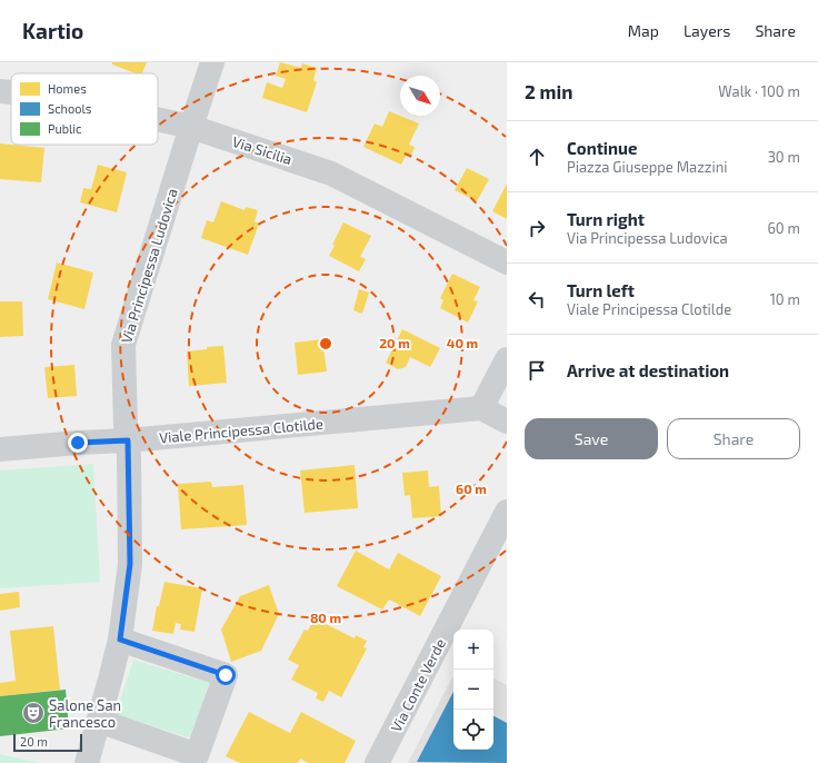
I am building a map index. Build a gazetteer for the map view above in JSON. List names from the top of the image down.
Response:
{
  "streets": {
    "street": [
      "Via Sicilia",
      "Via Principessa Ludovica",
      "Viale Principessa Clotilde",
      "Via Conte Verde"
    ]
  },
  "crossings": [
    ["Via Sicilia", "Via Principessa Ludovica"],
    ["Via Principessa Ludovica", "Viale Principessa Clotilde"]
  ],
  "places": {
    "theatre": ["Salone San Francesco"]
  },
  "legend": ["Homes", "Schools", "Public"],
  "scale_bar": "20 m",
  "north": "bottom right",
  "page": {
    "header": "Kartio",
    "nav": ["Map", "Layers", "Share"],
    "heading": ["2 min", "Walk · 100 m"],
    "list": [
      ["Continue", "Piazza Giuseppe Mazzini", "30 m"],
      ["Turn right", "Via Principessa Ludovica", "60 m"],
      ["Turn left", "Viale Principessa Clotilde", "10 m"],
      "Arrive at destination"
    ],
    "buttons": ["Save", "Share"],
    "map_buttons": ["+", "−"],
    "scale": "20 m"
  },
  "rings": [
    "20 m",
    "40 m",
    "60 m",
    "80 m"
  ]
}
